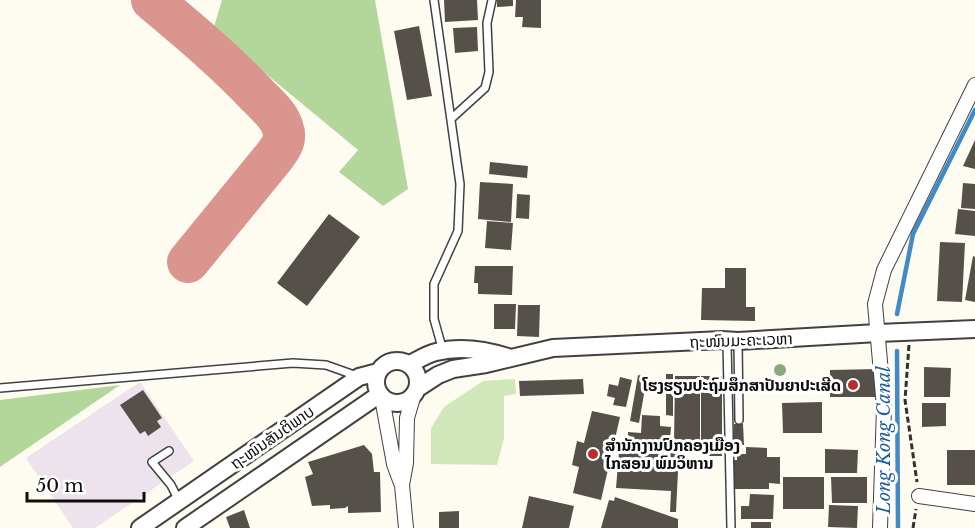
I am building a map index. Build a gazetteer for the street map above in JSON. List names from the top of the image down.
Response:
{
  "streets": {
    "street": ["ຖະໜົນມະຄະເວຫາ", "ຖະໜົນສັນຕິພາບ"]
  },
  "crossings": [
    ["ຖະໜົນມະຄະເວຫາ", "ຖະໜົນສັນຕິພາບ"]
  ],
  "water": ["Long Kong Canal"],
  "places": ["ໂຮງຮຽນປະຖົມສຶກສາປັນຍາປະເສີດ", "ສຳນັກງານປົກຄອງເມືອງ ໄກສອນ ພົມວິຫານ"],
  "scale_bar": "50 m"
}
